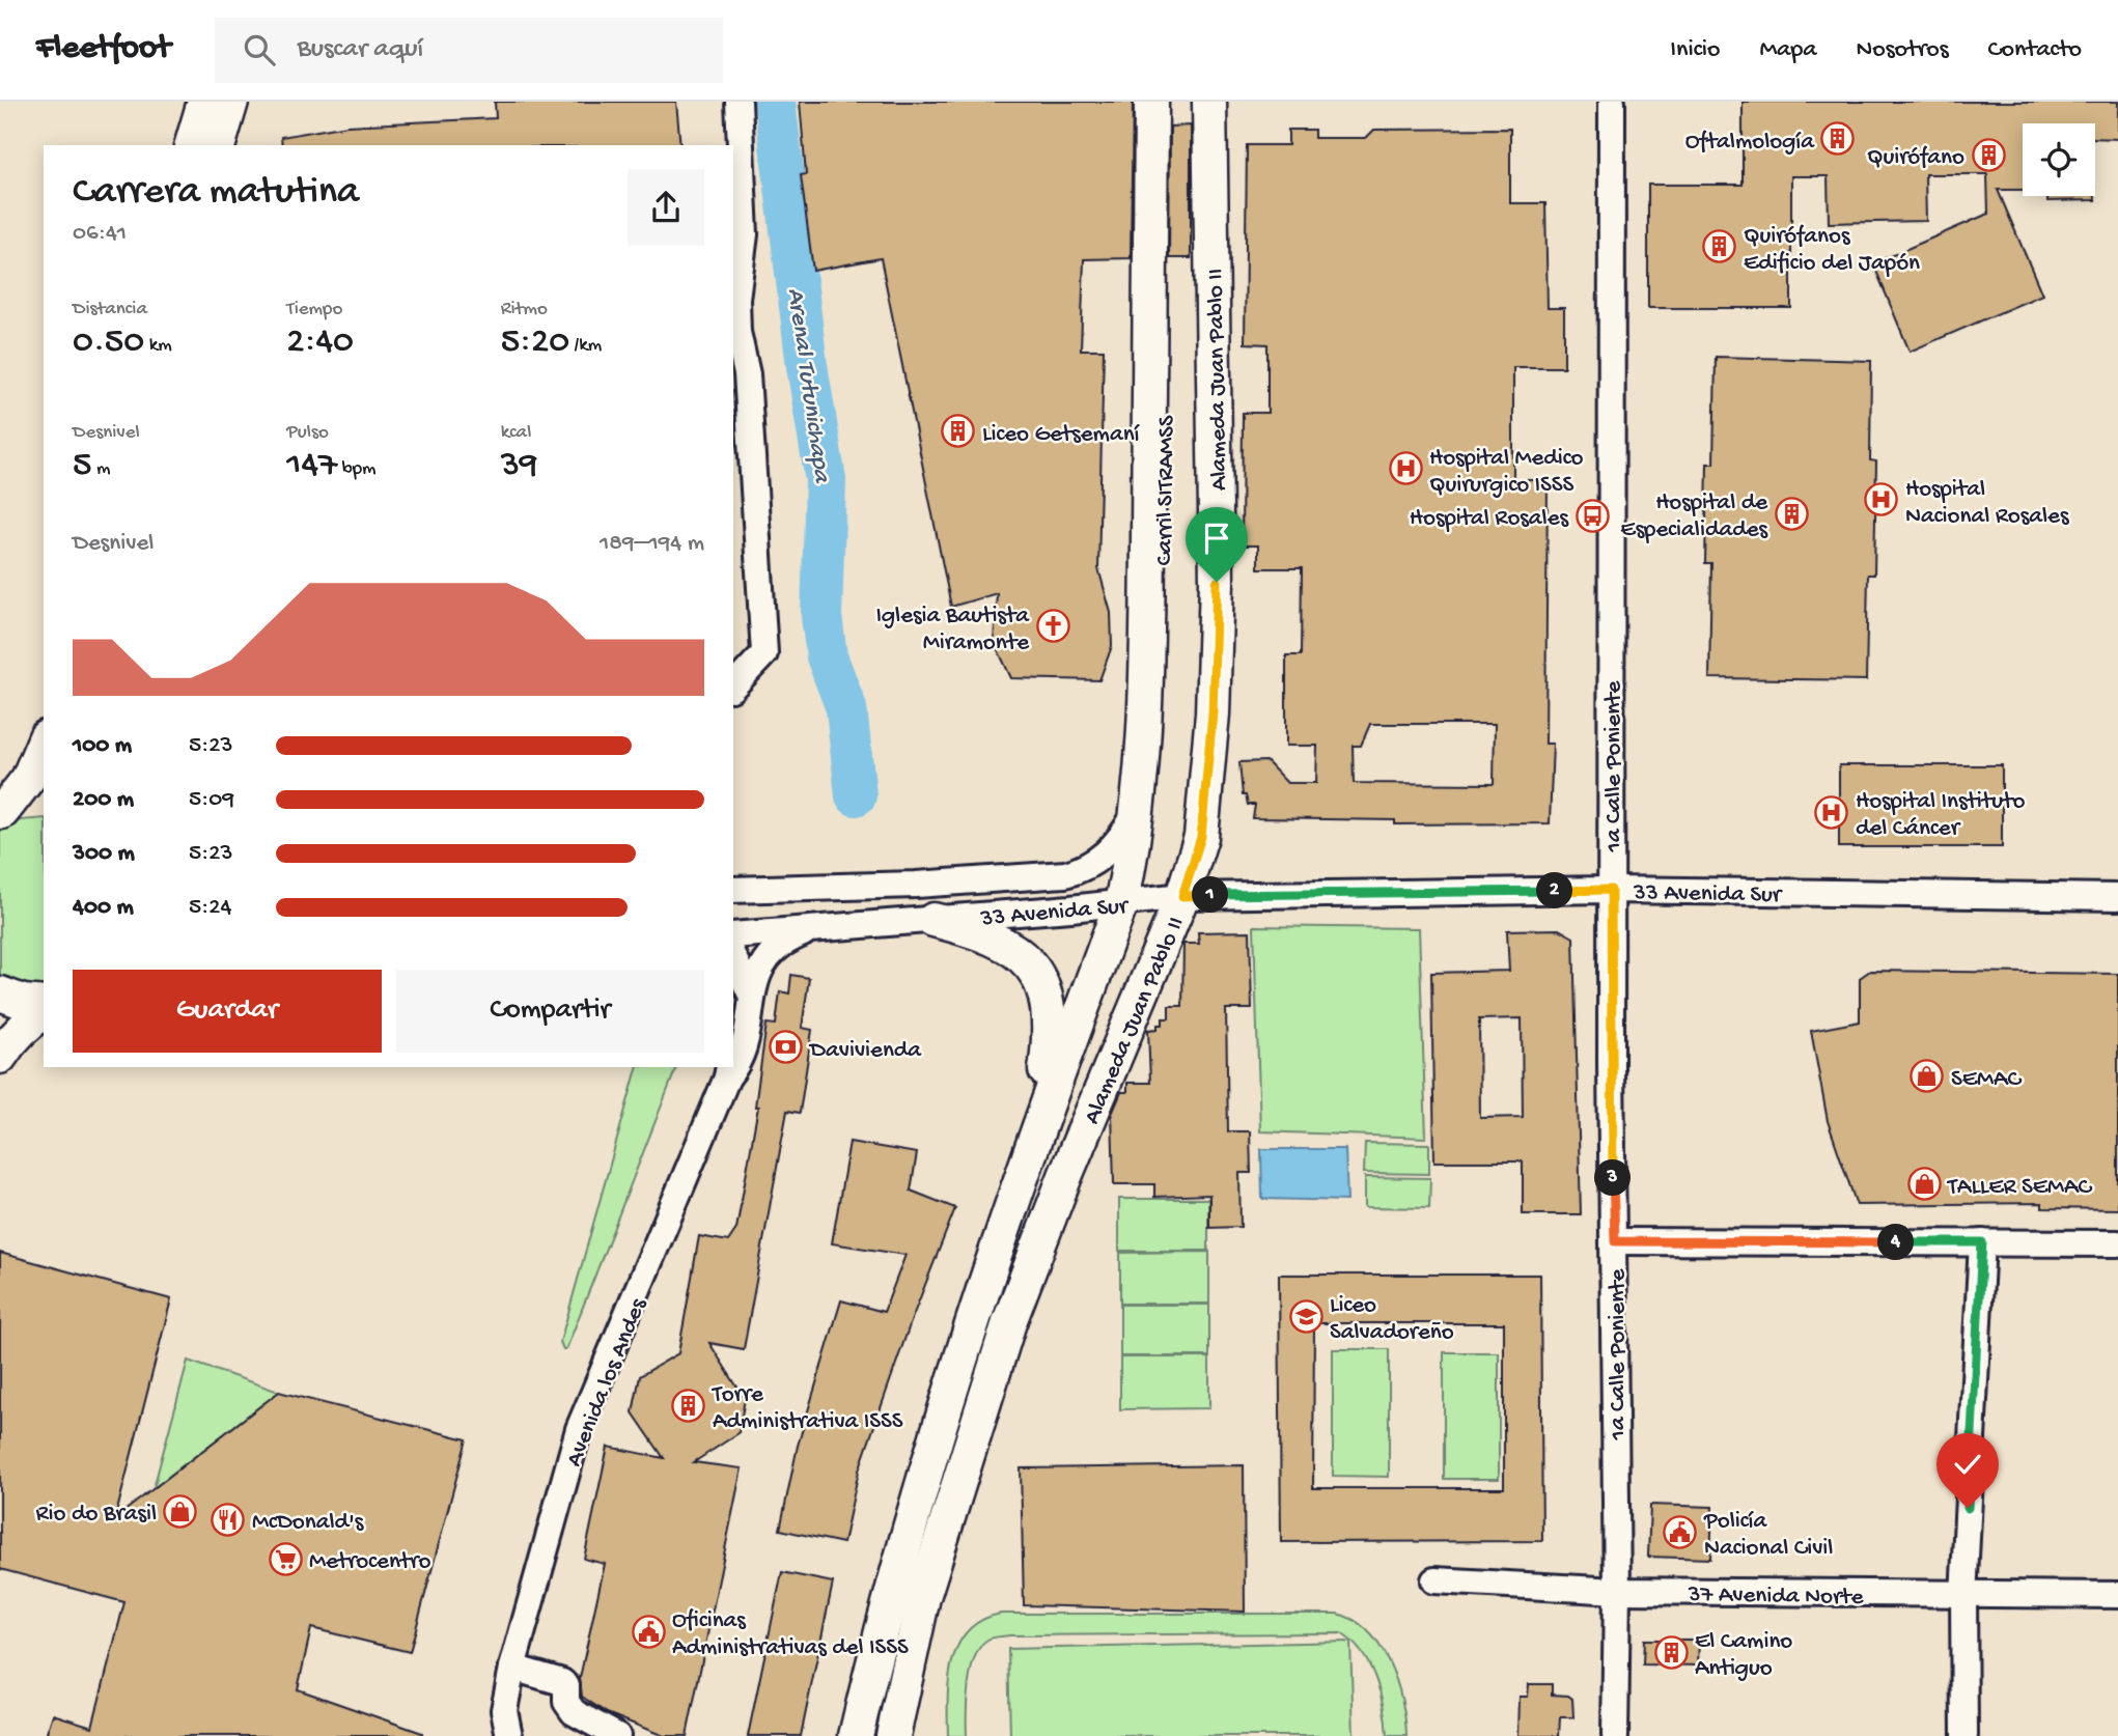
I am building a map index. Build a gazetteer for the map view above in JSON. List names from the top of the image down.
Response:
{
  "streets": {
    "main road": ["Alameda Juan Pablo II", "Carril SITRAMSS"],
    "street": [
      "1a Calle Poniente",
      "33 Avenida Sur",
      "Avenida los Andes",
      "37 Avenida Norte"
    ]
  },
  "crossings": [
    ["Alameda Juan Pablo II", "Carril SITRAMSS"],
    ["Alameda Juan Pablo II", "33 Avenida Sur"],
    ["Carril SITRAMSS", "33 Avenida Sur"],
    ["1a Calle Poniente", "33 Avenida Sur"],
    ["1a Calle Poniente", "37 Avenida Norte"],
    ["33 Avenida Sur", "Avenida los Andes"]
  ],
  "water": ["Arenal Tutunichapa"],
  "places": {
    "building": [
      "Oftalmología",
      "Quirófano",
      "Quirófanos Edificio del Japón",
      "Liceo Getsemaní",
      "Hospital de Especialidades",
      "Torre Administrativa ISSS",
      "El Camino Antiguo"
    ],
    "hospital": ["Hospital Medico Quirurgico ISSS", "Hospital Nacional Rosales", "Hospital Instituto del Cáncer"],
    "bus stop": ["Hospital Rosales"],
    "church": ["Iglesia Bautista Miramonte"],
    "bank": ["Davivienda"],
    "shop": ["SEMAC", "TALLER SEMAC", "Rio do Brasil"],
    "school or university": ["Liceo Salvadoreño"],
    "restaurant": ["McDonald's"],
    "public building": ["Policía Nacional Civil", "Oficinas Administrativas del ISSS"],
    "supermarket": ["Metrocentro"]
  },
  "page": {
    "header": "Fleetfoot",
    "search": "Buscar aquí",
    "nav": [
      "Inicio",
      "Mapa",
      "Nosotros",
      "Contacto"
    ],
    "heading": ["Carrera matutina", "06:41"],
    "stats": [
      ["Distancia", "0.50 km"],
      ["Tiempo", "2:40"],
      ["Ritmo", "5:20 /km"],
      ["Desnivel", "5 m"],
      ["Pulso", "147 bpm"],
      ["kcal", "39"]
    ],
    "chart": ["Desnivel", "189–194 m"],
    "list": [
      {
        "name": "100 m",
        "note": "5:23"
      },
      {
        "name": "200 m",
        "note": "5:09"
      },
      {
        "name": "300 m",
        "note": "5:23"
      },
      {
        "name": "400 m",
        "note": "5:24"
      }
    ],
    "pins": [
      "2",
      "1",
      "3",
      "4"
    ],
    "buttons": ["Guardar", "Compartir"]
  }
}
